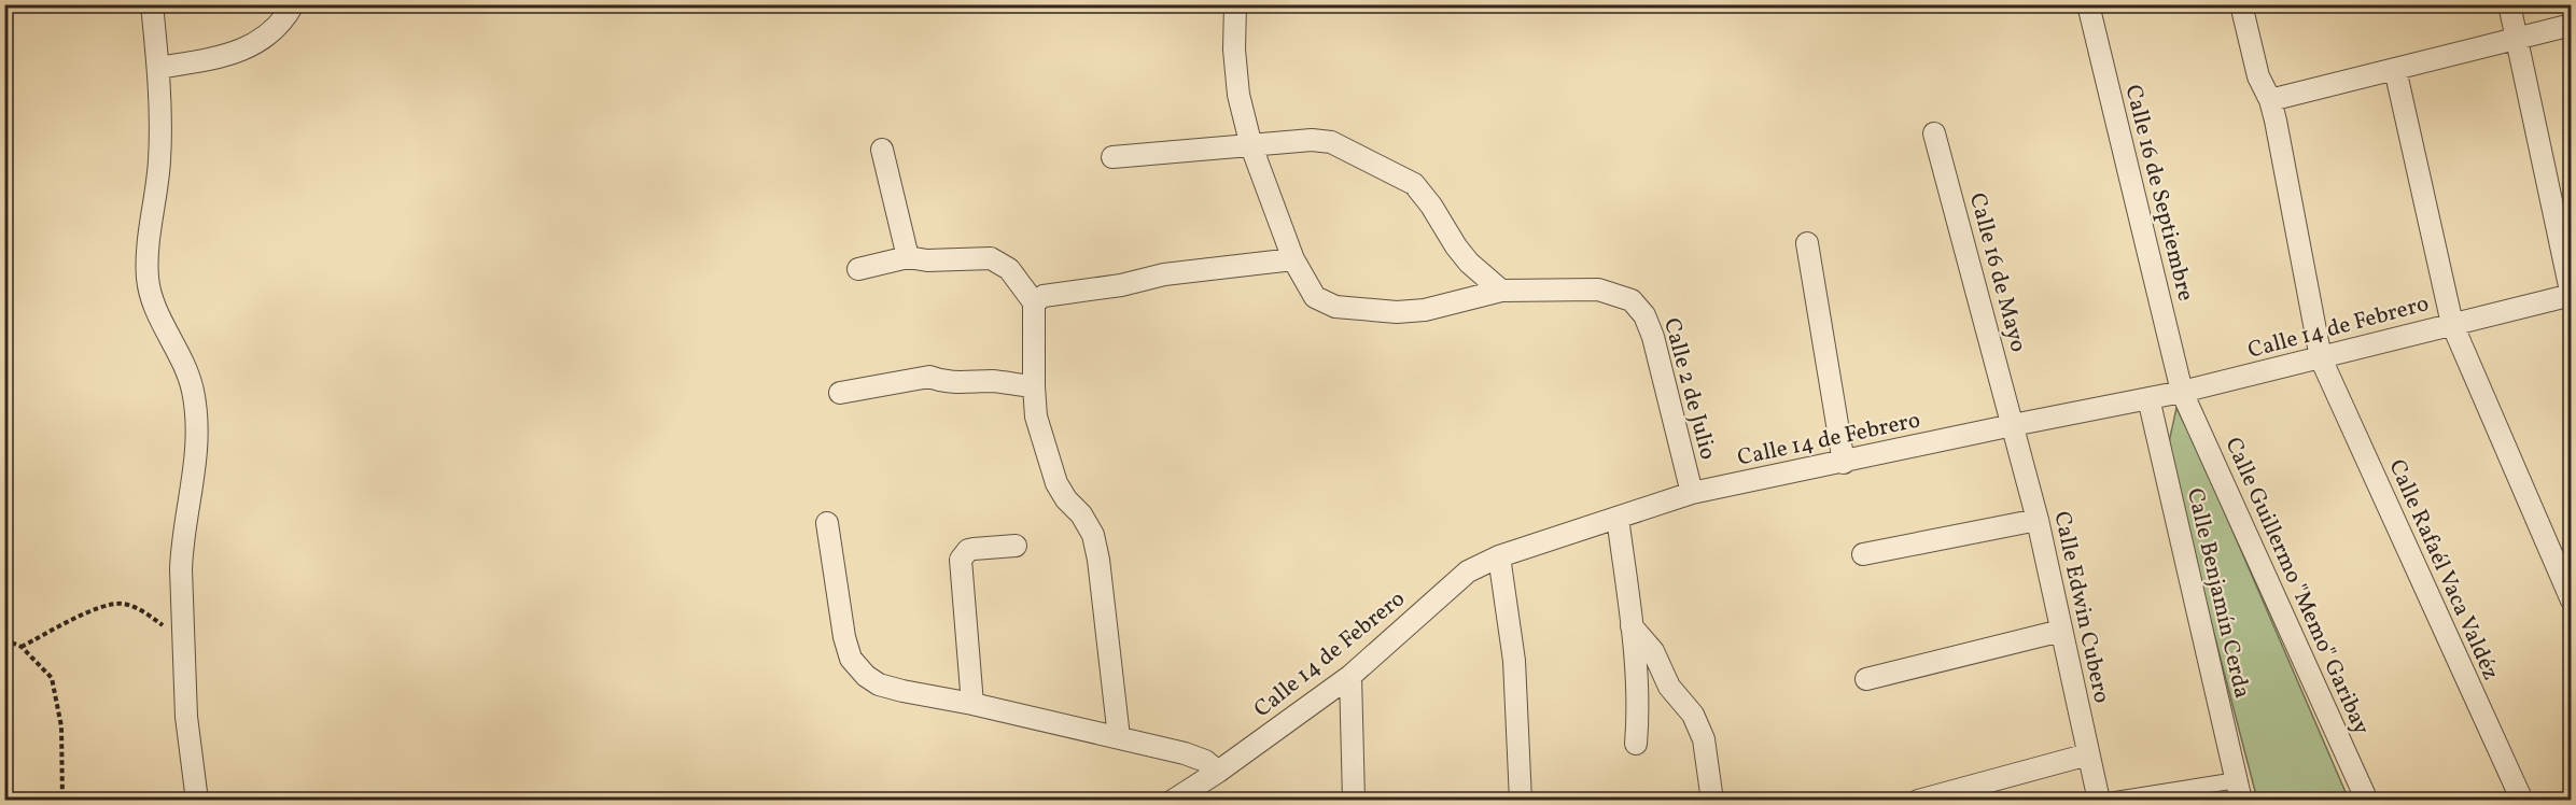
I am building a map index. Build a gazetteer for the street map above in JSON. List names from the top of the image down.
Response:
{
  "streets": {
    "street": [
      "Calle 16 de Septiembre",
      "Calle 16 de Mayo",
      "Calle 14 de Febrero",
      "Calle 2 de Julio",
      "Calle Rafaél Vaca Valdéz",
      "Calle Guillermo \"Memo\" Garibay",
      "Calle Benjamín Cerda",
      "Calle Edwin Cubero"
    ]
  },
  "crossings": [
    ["Calle 16 de Septiembre", "Calle 14 de Febrero"],
    ["Calle 16 de Septiembre", "Calle Guillermo \"Memo\" Garibay"],
    ["Calle 16 de Mayo", "Calle 14 de Febrero"],
    ["Calle 16 de Mayo", "Calle Edwin Cubero"],
    ["Calle 14 de Febrero", "Calle 2 de Julio"],
    ["Calle 14 de Febrero", "Calle Rafaél Vaca Valdéz"],
    ["Calle 14 de Febrero", "Calle Guillermo \"Memo\" Garibay"],
    ["Calle 14 de Febrero", "Calle Benjamín Cerda"],
    ["Calle 14 de Febrero", "Calle Edwin Cubero"]
  ]
}
